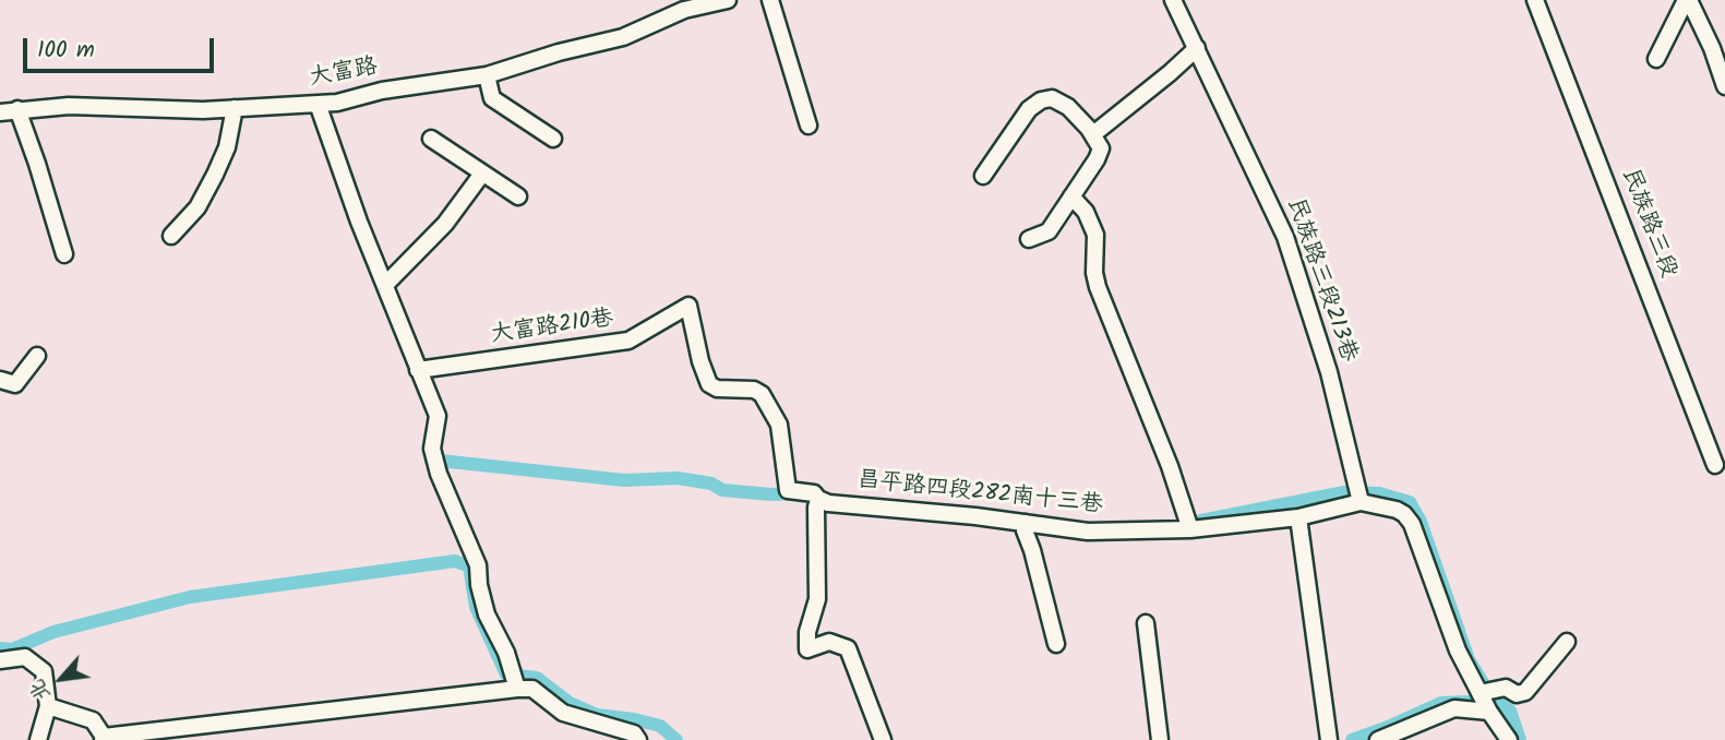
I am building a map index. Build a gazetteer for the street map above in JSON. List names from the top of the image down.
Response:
{
  "streets": {
    "street": [
      "大富路",
      "民族路三段",
      "民族路三段213巷",
      "大富路210巷",
      "昌平路四段282南十三巷"
    ]
  },
  "crossings": [
    ["民族路三段213巷", "昌平路四段282南十三巷"],
    ["大富路210巷", "昌平路四段282南十三巷"]
  ],
  "scale_bar": "100 m",
  "north": "bottom left"
}
